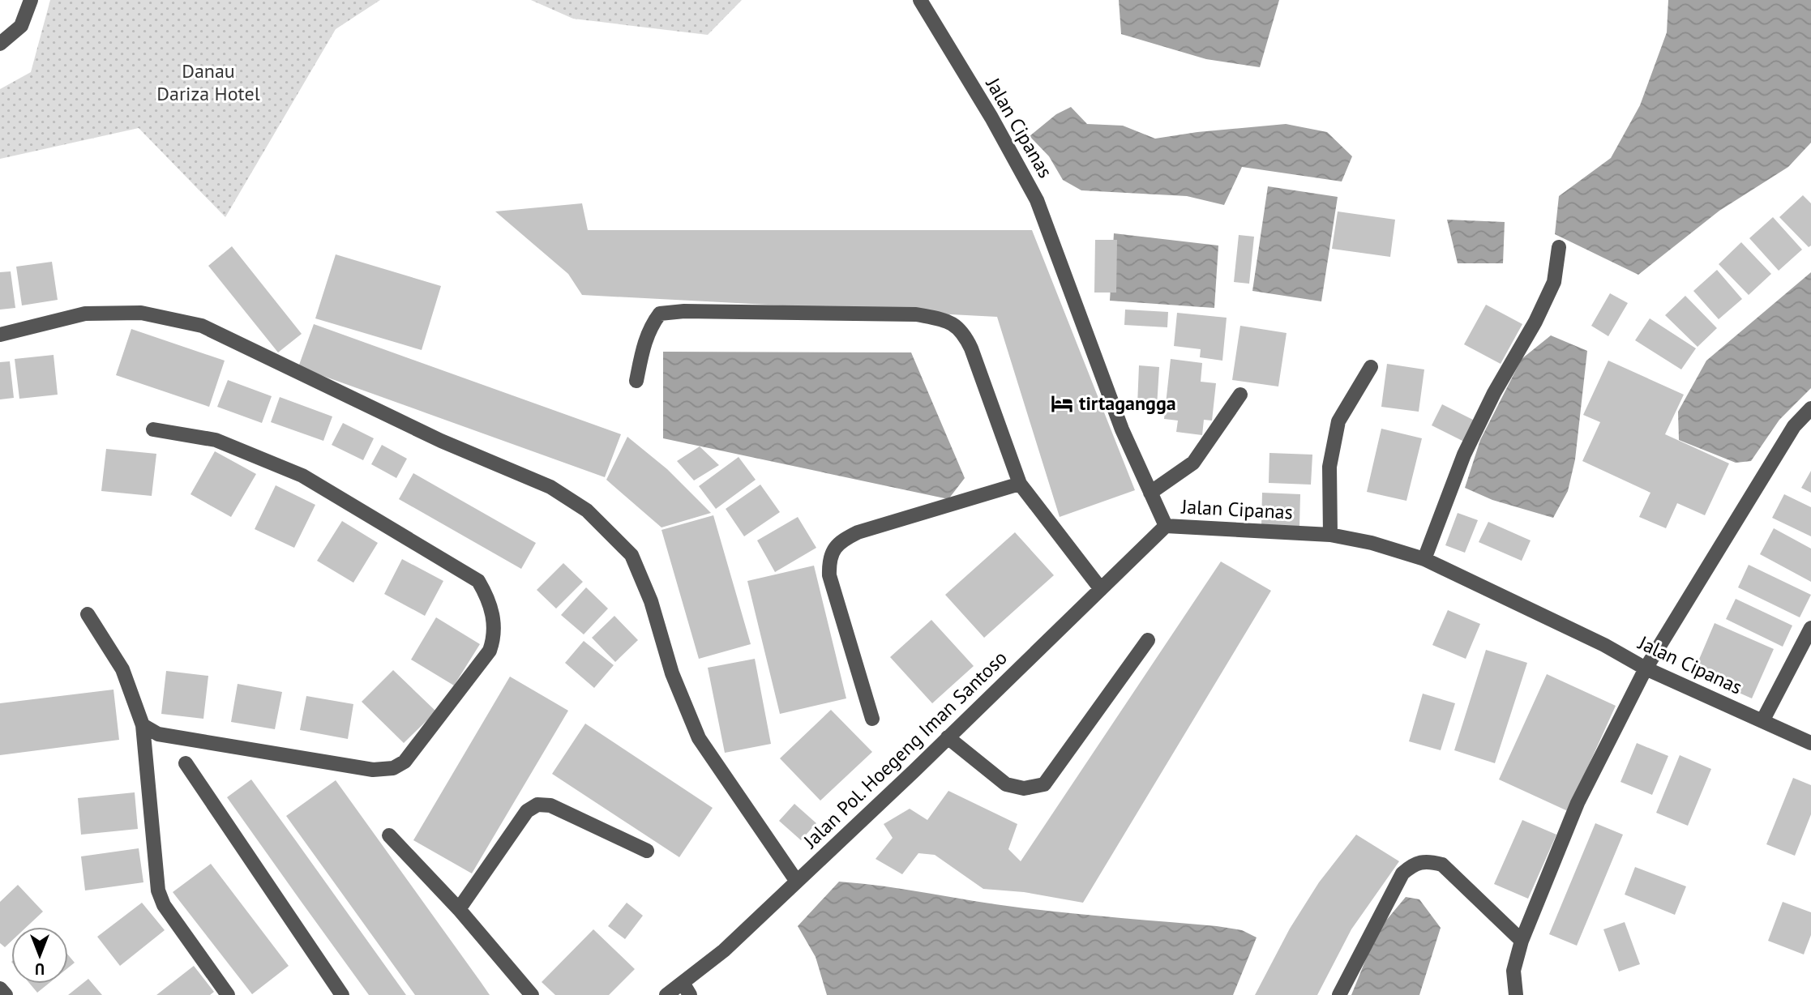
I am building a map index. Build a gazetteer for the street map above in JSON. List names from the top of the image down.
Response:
{
  "streets": {
    "street": ["Jalan Cipanas", "Jalan Pol. Hoegeng Iman Santoso"]
  },
  "crossings": [
    ["Jalan Cipanas", "Jalan Pol. Hoegeng Iman Santoso"]
  ],
  "parks": ["Danau Dariza Hotel"],
  "places": {
    "hotel": ["tirtagangga"]
  },
  "north": "bottom"
}
